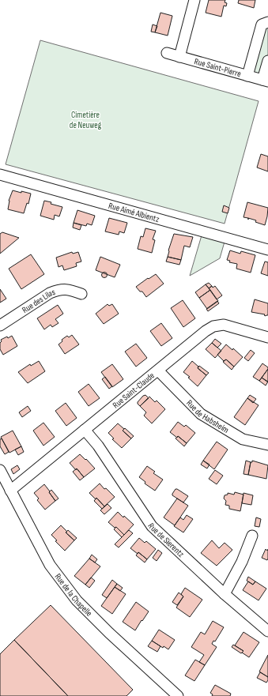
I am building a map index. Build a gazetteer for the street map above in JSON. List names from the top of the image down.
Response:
{
  "streets": {
    "street": [
      "Rue Saint-Pierre",
      "Rue Aimé Albientz",
      "Rue des Lilas",
      "Rue Saint-Claude",
      "Rue de Habsheim",
      "Rue de Sierentz",
      "Rue de la Chapelle"
    ]
  },
  "crossings": [
    ["Rue Saint-Claude", "Rue de Habsheim"],
    ["Rue Saint-Claude", "Rue de Sierentz"],
    ["Rue Saint-Claude", "Rue de la Chapelle"]
  ],
  "parks": ["Cimetière de Neuweg"]
}
